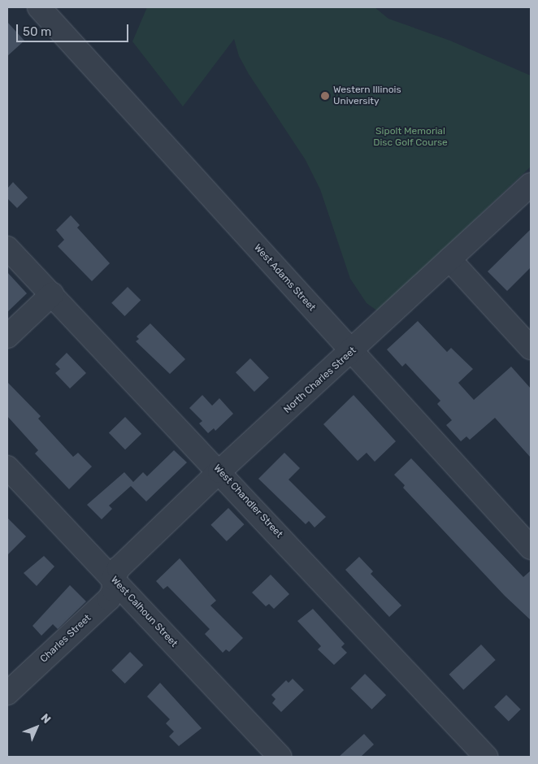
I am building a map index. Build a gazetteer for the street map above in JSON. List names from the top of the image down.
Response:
{
  "streets": {
    "street": [
      "West Adams Street",
      "North Charles Street",
      "West Chandler Street",
      "West Calhoun Street",
      "Charles Street"
    ]
  },
  "crossings": [
    ["West Adams Street", "North Charles Street"],
    ["North Charles Street", "West Chandler Street"],
    ["North Charles Street", "West Calhoun Street"],
    ["North Charles Street", "Charles Street"],
    ["West Calhoun Street", "Charles Street"]
  ],
  "parks": ["Sipolt Memorial Disc Golf Course"],
  "places": ["Western Illinois University"],
  "scale_bar": "50 m",
  "north": "top right"
}
